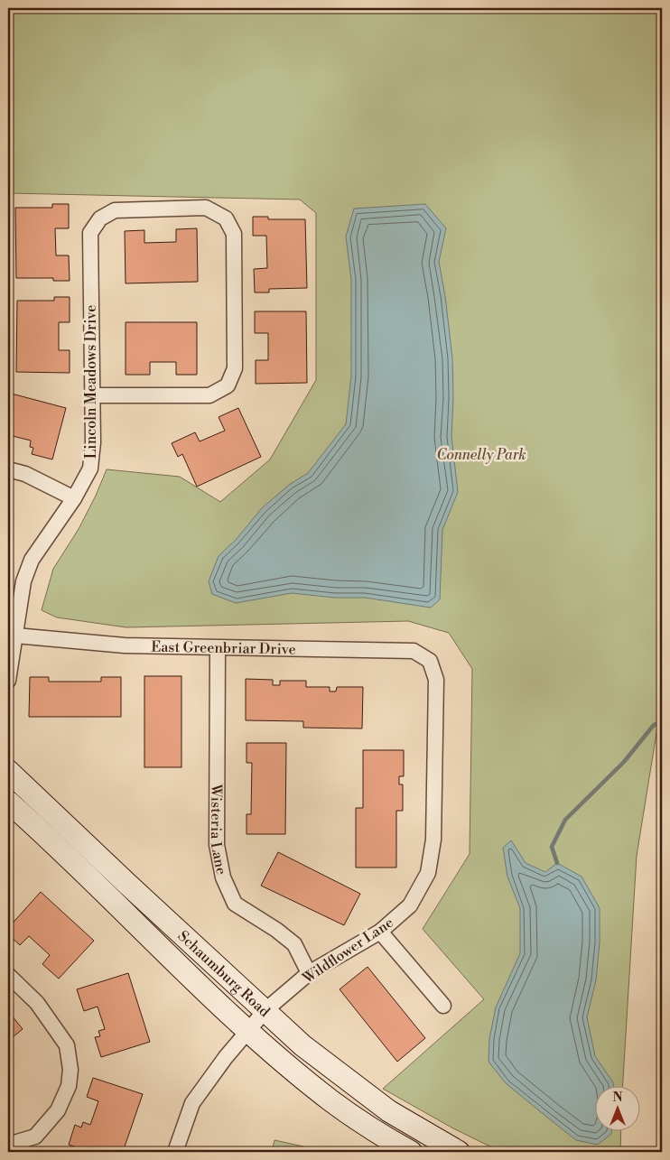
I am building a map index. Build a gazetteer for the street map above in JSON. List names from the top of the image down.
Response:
{
  "streets": {
    "street": [
      "Lincoln Meadows Drive",
      "East Greenbriar Drive",
      "Wisteria Lane",
      "Wildflower Lane",
      "Schaumburg Road"
    ]
  },
  "crossings": [
    ["Lincoln Meadows Drive", "East Greenbriar Drive"],
    ["East Greenbriar Drive", "Wisteria Lane"],
    ["East Greenbriar Drive", "Wildflower Lane"],
    ["Wisteria Lane", "Wildflower Lane"],
    ["Wildflower Lane", "Schaumburg Road"]
  ],
  "parks": ["Connelly Park"],
  "north": "top"
}
